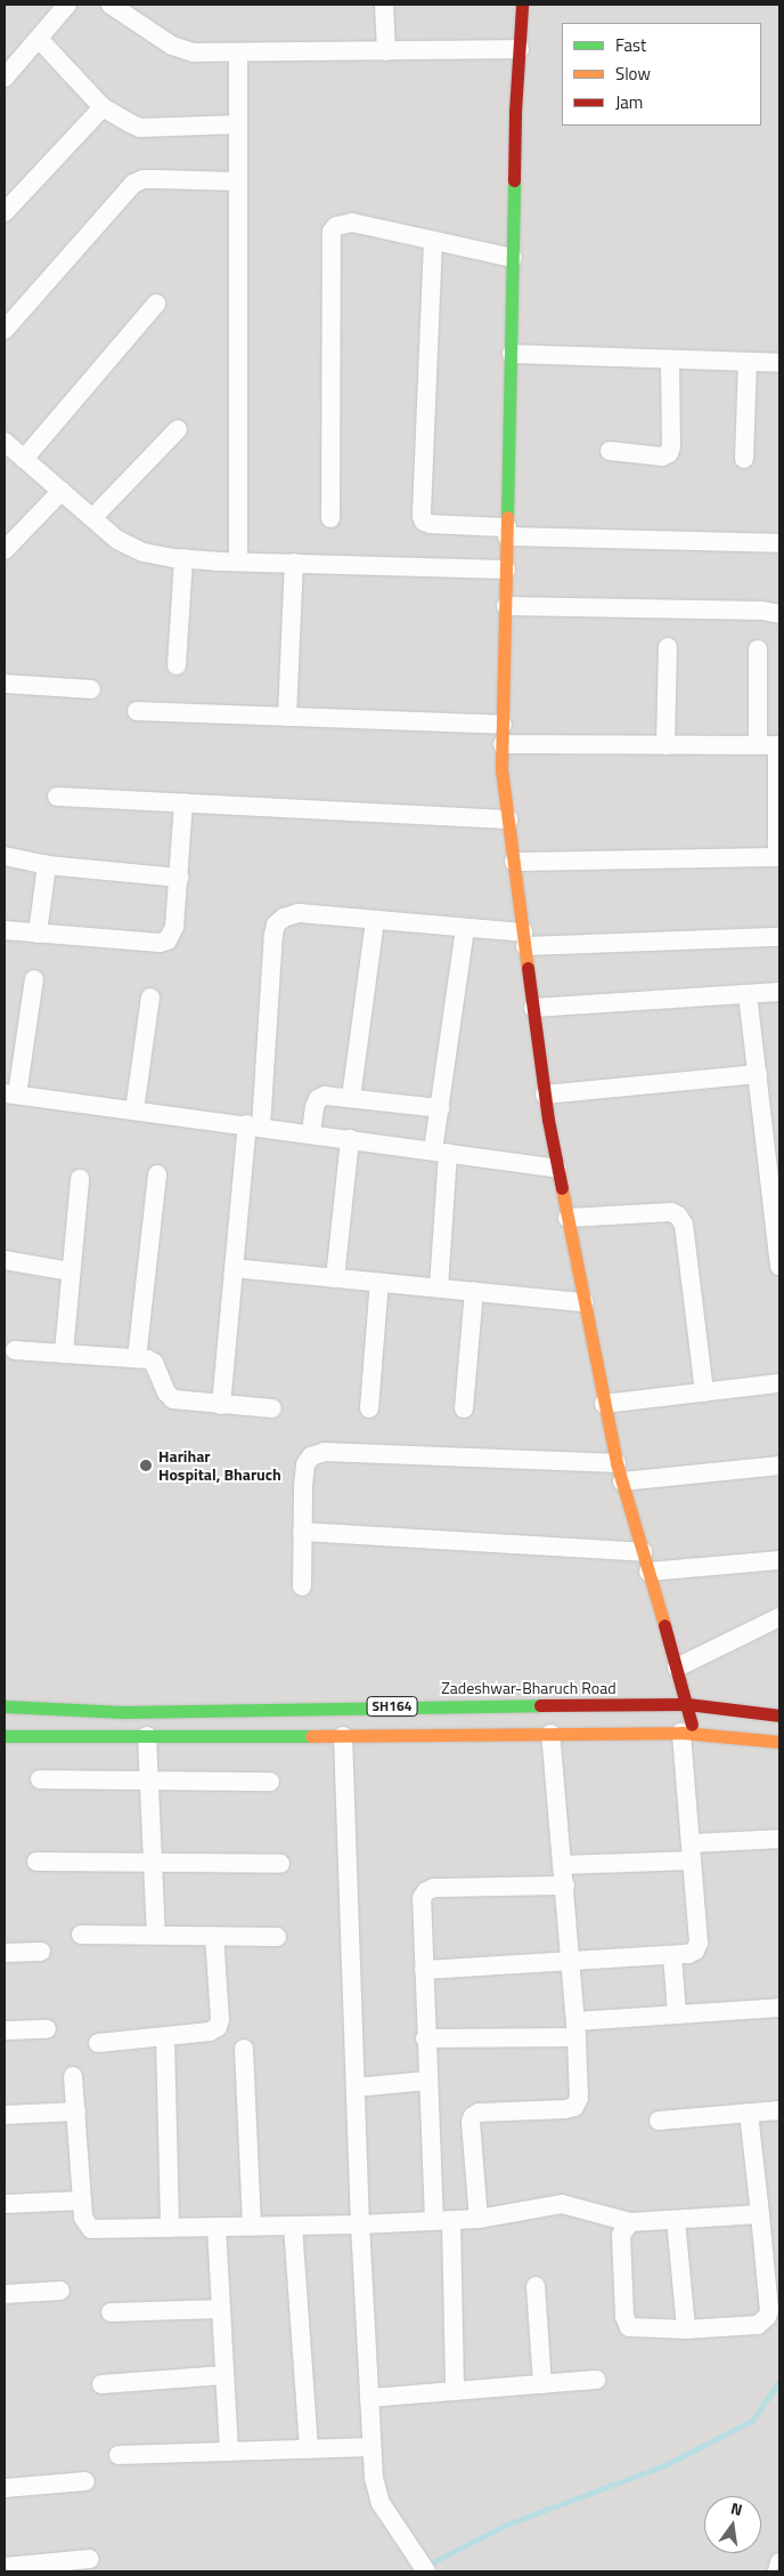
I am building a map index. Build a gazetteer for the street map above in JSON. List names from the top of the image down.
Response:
{
  "streets": {
    "main road": ["Zadeshwar-Bharuch Road", "SH164"]
  },
  "places": ["Harihar Hospital, Bharuch"],
  "legend": ["Fast", "Slow", "Jam"],
  "north": "top"
}
